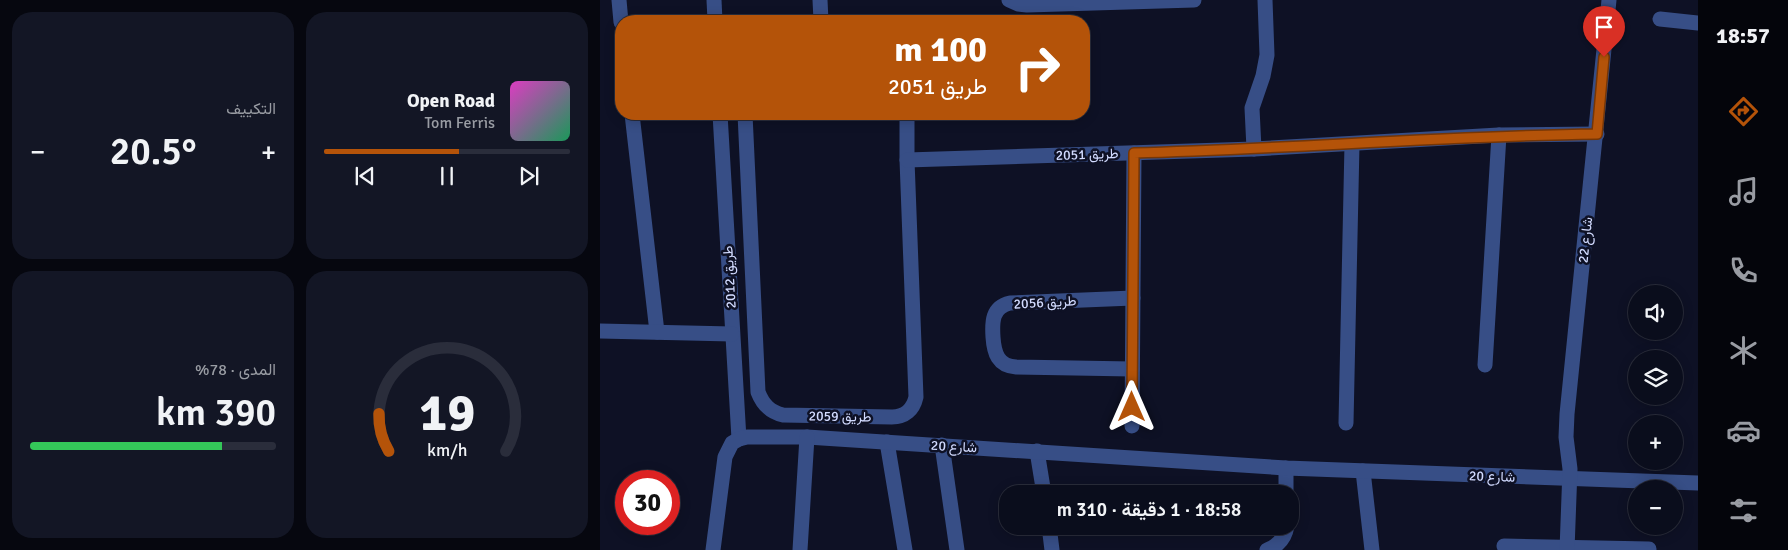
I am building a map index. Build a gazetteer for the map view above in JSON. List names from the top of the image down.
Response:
{
  "streets": {
    "street": [
      "طريق 2051",
      "شارع 22",
      "طريق 2012",
      "طريق 2056",
      "طريق 2059",
      "شارع 20"
    ]
  },
  "crossings": [
    ["طريق 2051", "شارع 22"],
    ["طريق 2051", "طريق 2059"],
    ["شارع 22", "شارع 20"],
    ["طريق 2012", "شارع 20"]
  ],
  "page": {
    "tabs": "18:57",
    "tile": [
      "التكييف",
      ["المدى · 78%", "390 km"]
    ],
    "turn": ["100 m", "طريق 2051"],
    "song": ["Open Road", "Tom Ferris"],
    "heat": ["−", "20.5°", "+"],
    "map_buttons": ["+", "−"],
    "limit": "30",
    "trip": "18:58 · 1 دقيقة · 310 m",
    "gauge": ["19", "km/h"]
  }
}
